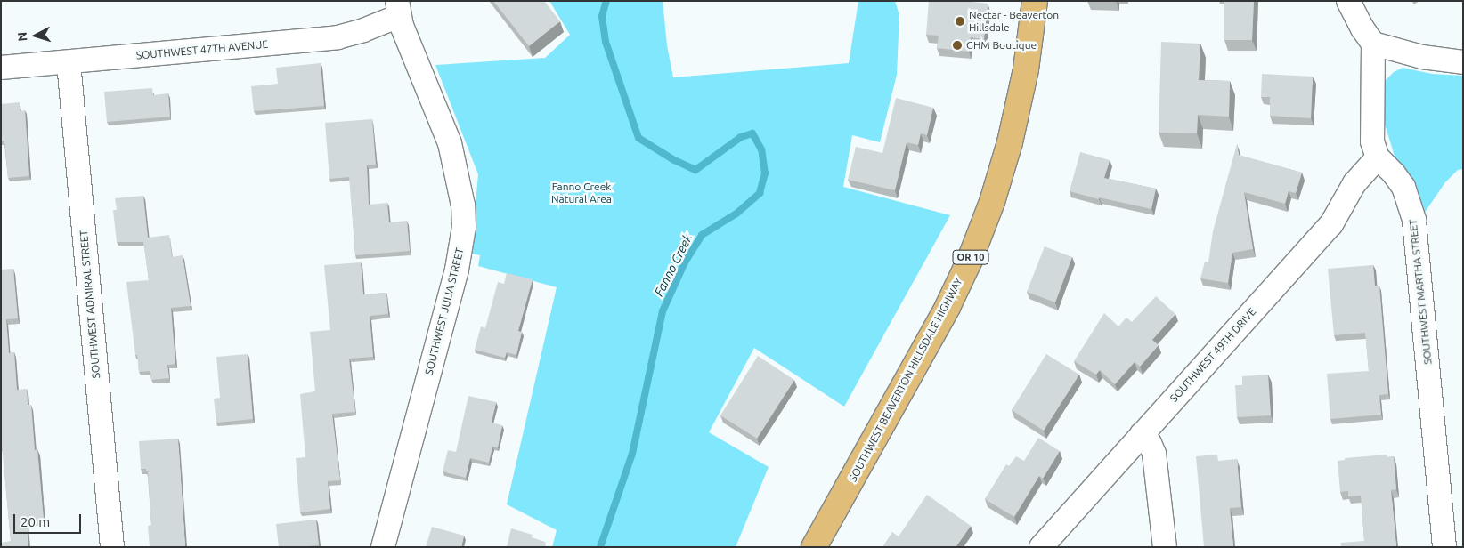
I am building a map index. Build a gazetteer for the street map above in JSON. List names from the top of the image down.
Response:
{
  "streets": {
    "main road": ["OR 10", "SOUTHWEST BEAVERTON HILLSDALE HIGHWAY"],
    "street": [
      "SOUTHWEST 47TH AVENUE",
      "SOUTHWEST MARTHA STREET",
      "SOUTHWEST ADMIRAL STREET",
      "SOUTHWEST JULIA STREET",
      "SOUTHWEST 49TH DRIVE"
    ]
  },
  "crossings": [
    ["SOUTHWEST 47TH AVENUE", "SOUTHWEST ADMIRAL STREET"],
    ["SOUTHWEST 47TH AVENUE", "SOUTHWEST JULIA STREET"],
    ["SOUTHWEST MARTHA STREET", "SOUTHWEST 49TH DRIVE"]
  ],
  "water": ["Fanno Creek"],
  "parks": ["Fanno Creek Natural Area"],
  "places": ["Nectar - Beaverton Hillsdale", "GHM Boutique"],
  "scale_bar": "20 m",
  "north": "left"
}
